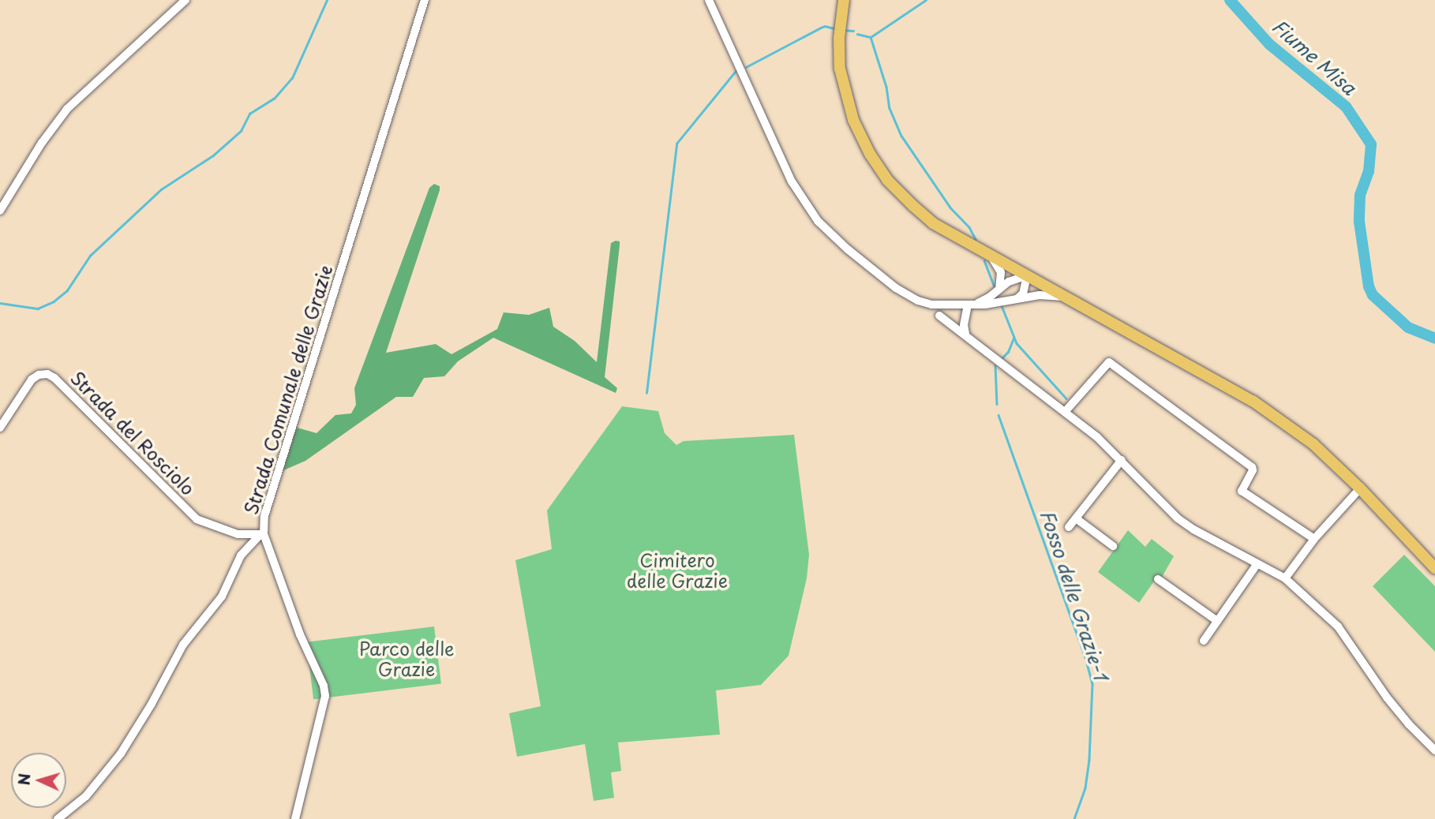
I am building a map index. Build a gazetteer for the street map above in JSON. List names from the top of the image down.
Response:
{
  "streets": {
    "street": ["Strada Comunale delle Grazie", "Strada del Rosciolo"]
  },
  "crossings": [
    ["Strada Comunale delle Grazie", "Strada del Rosciolo"]
  ],
  "water": ["Fiume Misa", "Fosso delle Grazie-1"],
  "parks": ["Cimitero delle Grazie", "Parco delle Grazie"],
  "north": "left"
}
